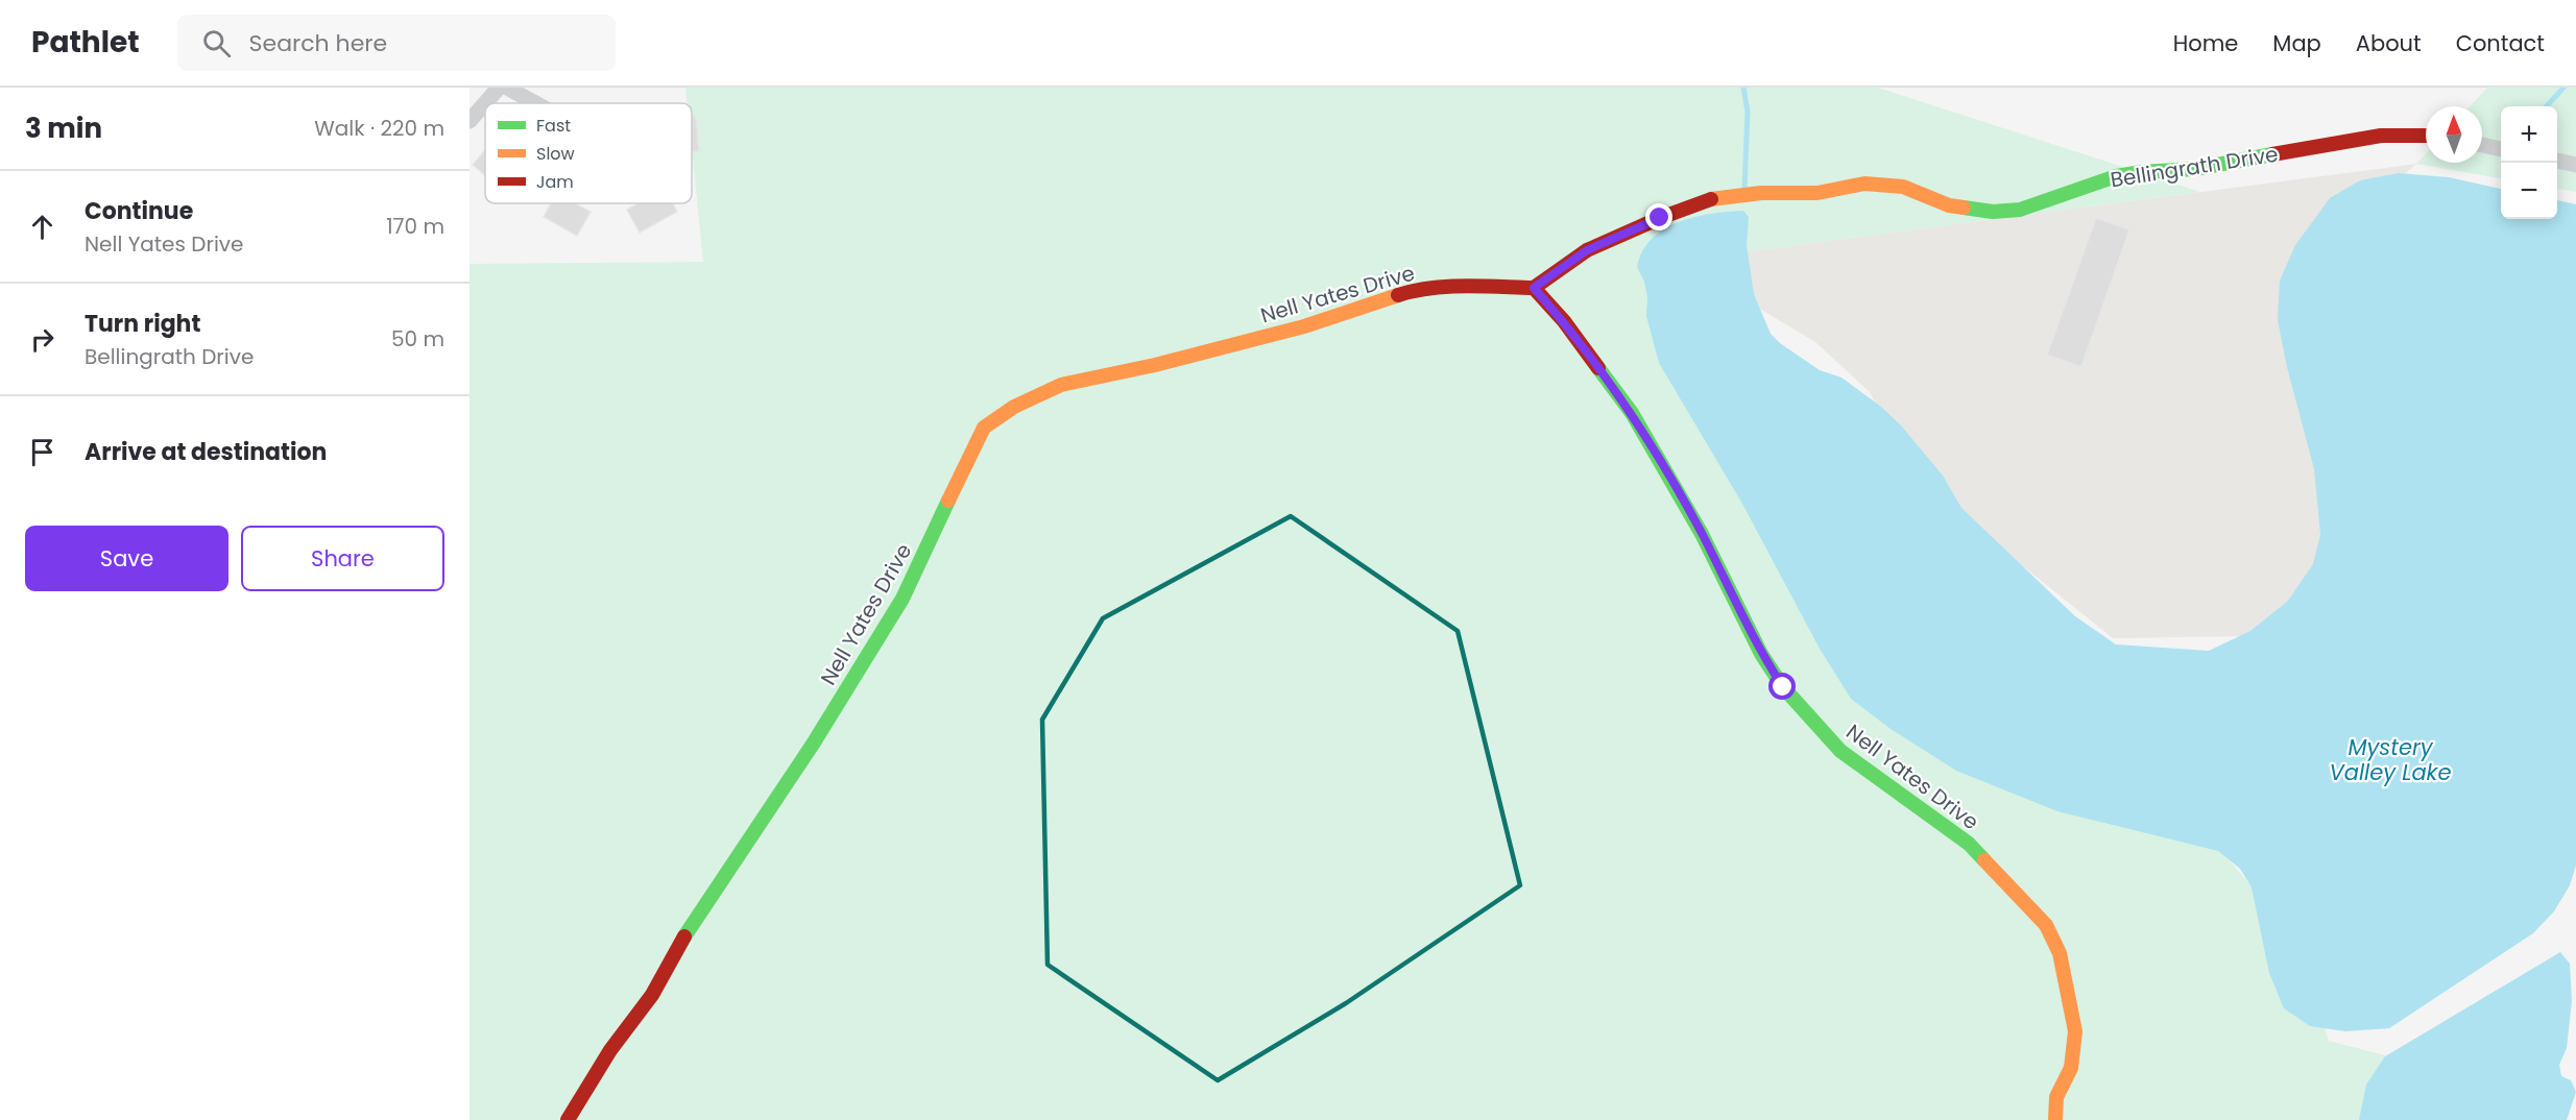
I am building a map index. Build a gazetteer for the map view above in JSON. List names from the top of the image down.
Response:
{
  "streets": {
    "street": ["Bellingrath Drive", "Nell Yates Drive"]
  },
  "crossings": [
    ["Bellingrath Drive", "Nell Yates Drive"]
  ],
  "water": ["Mystery Valley Lake"],
  "legend": ["Fast", "Slow", "Jam"],
  "north": "top",
  "page": {
    "header": "Pathlet",
    "search": "Search here",
    "nav": [
      "Home",
      "Map",
      "About",
      "Contact"
    ],
    "heading": ["3 min", "Walk · 220 m"],
    "map_buttons": ["+", "−"],
    "list": [
      ["Continue", "Nell Yates Drive", "170 m"],
      ["Turn right", "Bellingrath Drive", "50 m"],
      "Arrive at destination"
    ],
    "buttons": ["Save", "Share"]
  }
}
